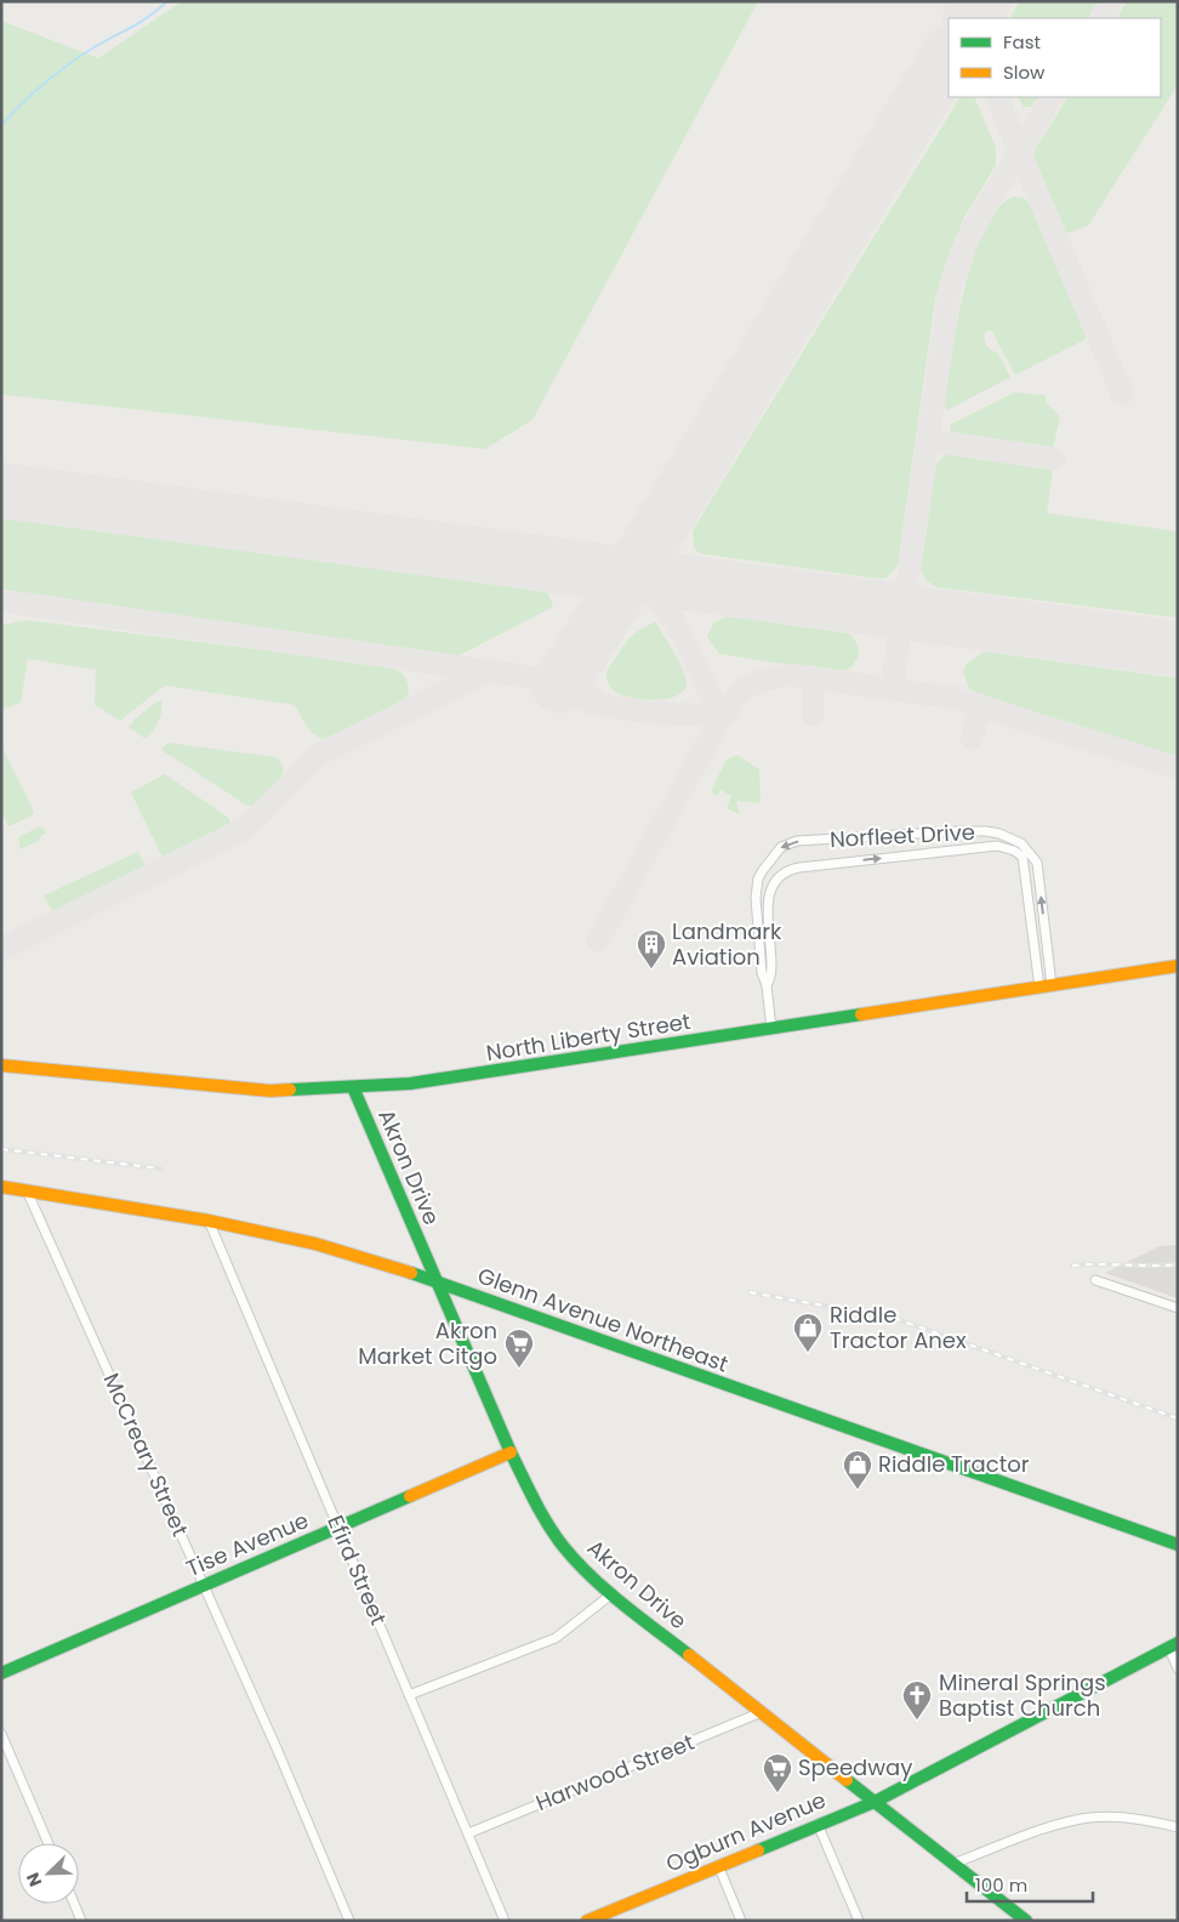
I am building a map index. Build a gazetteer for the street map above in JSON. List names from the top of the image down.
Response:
{
  "streets": {
    "street": [
      "Norfleet Drive",
      "North Liberty Street",
      "Akron Drive",
      "Glenn Avenue Northeast",
      "McCreary Street",
      "Tise Avenue",
      "Efird Street",
      "Harwood Street",
      "Ogburn Avenue"
    ]
  },
  "crossings": [
    ["Norfleet Drive", "North Liberty Street"],
    ["North Liberty Street", "Akron Drive"],
    ["Akron Drive", "Glenn Avenue Northeast"],
    ["Akron Drive", "Tise Avenue"],
    ["Akron Drive", "Harwood Street"],
    ["Akron Drive", "Ogburn Avenue"],
    ["Glenn Avenue Northeast", "McCreary Street"],
    ["Glenn Avenue Northeast", "Efird Street"],
    ["McCreary Street", "Tise Avenue"],
    ["Tise Avenue", "Efird Street"],
    ["Efird Street", "Harwood Street"]
  ],
  "places": {
    "building": ["Landmark Aviation"],
    "shop": ["Riddle Tractor Anex", "Riddle Tractor"],
    "supermarket": ["Akron Market Citgo", "Speedway"],
    "church": ["Mineral Springs Baptist Church"]
  },
  "legend": ["Fast", "Slow"],
  "scale_bar": "100 m",
  "north": "bottom left"
}
